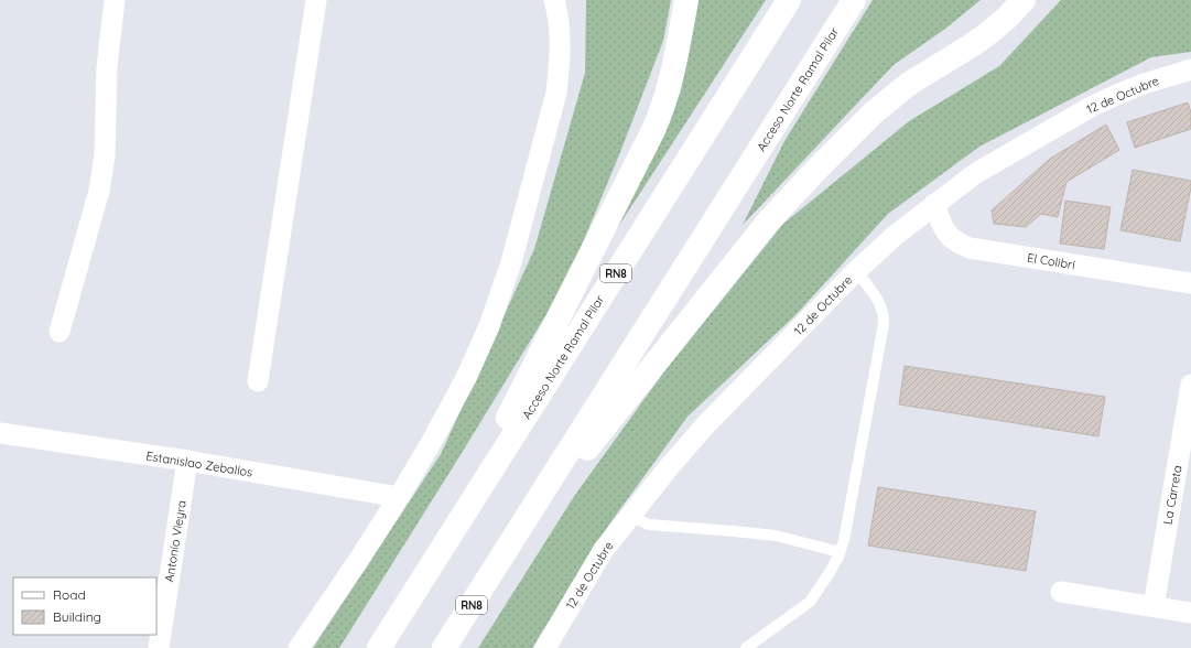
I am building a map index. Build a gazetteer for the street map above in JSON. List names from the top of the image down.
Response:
{
  "streets": {
    "highway": ["Acceso Norte Ramal Pilar", "RN8"],
    "street": [
      "12 de Octubre",
      "El Colibrí",
      "Estanislao Zeballos",
      "La Carreta",
      "Antonío Vieyra"
    ]
  },
  "crossings": [
    ["12 de Octubre", "El Colibrí"],
    ["Estanislao Zeballos", "Antonío Vieyra"]
  ],
  "legend": ["Road", "Building"]
}
